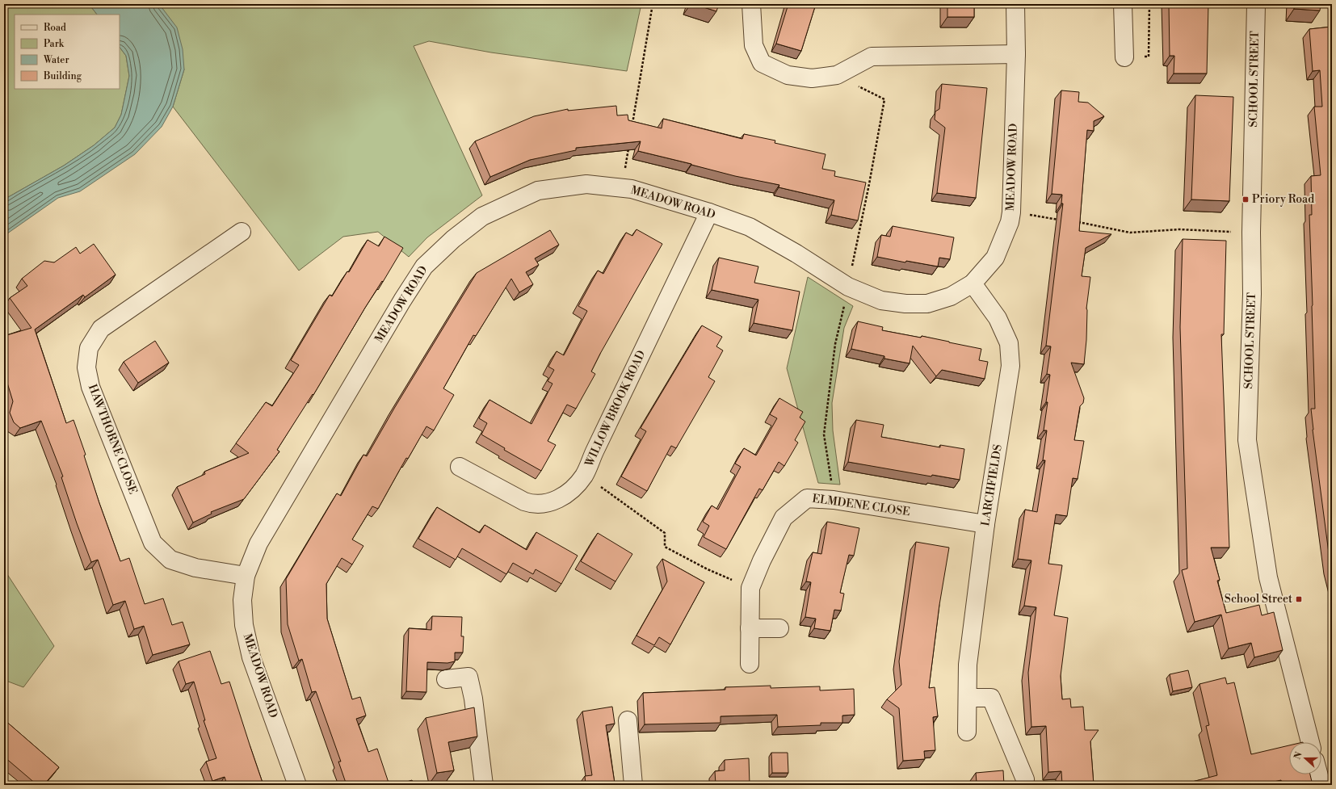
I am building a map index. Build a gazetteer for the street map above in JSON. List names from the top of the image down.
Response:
{
  "streets": {
    "street": [
      "SCHOOL STREET",
      "MEADOW ROAD",
      "WILLOW BROOK ROAD",
      "HAWTHORNE CLOSE",
      "LARCHFIELDS",
      "ELMDENE CLOSE"
    ]
  },
  "crossings": [
    ["MEADOW ROAD", "WILLOW BROOK ROAD"],
    ["MEADOW ROAD", "HAWTHORNE CLOSE"],
    ["MEADOW ROAD", "LARCHFIELDS"],
    ["LARCHFIELDS", "ELMDENE CLOSE"]
  ],
  "places": {
    "transit": ["Priory Road", "School Street"]
  },
  "legend": [
    "Road",
    "Park",
    "Water",
    "Building"
  ],
  "north": "left"
}
